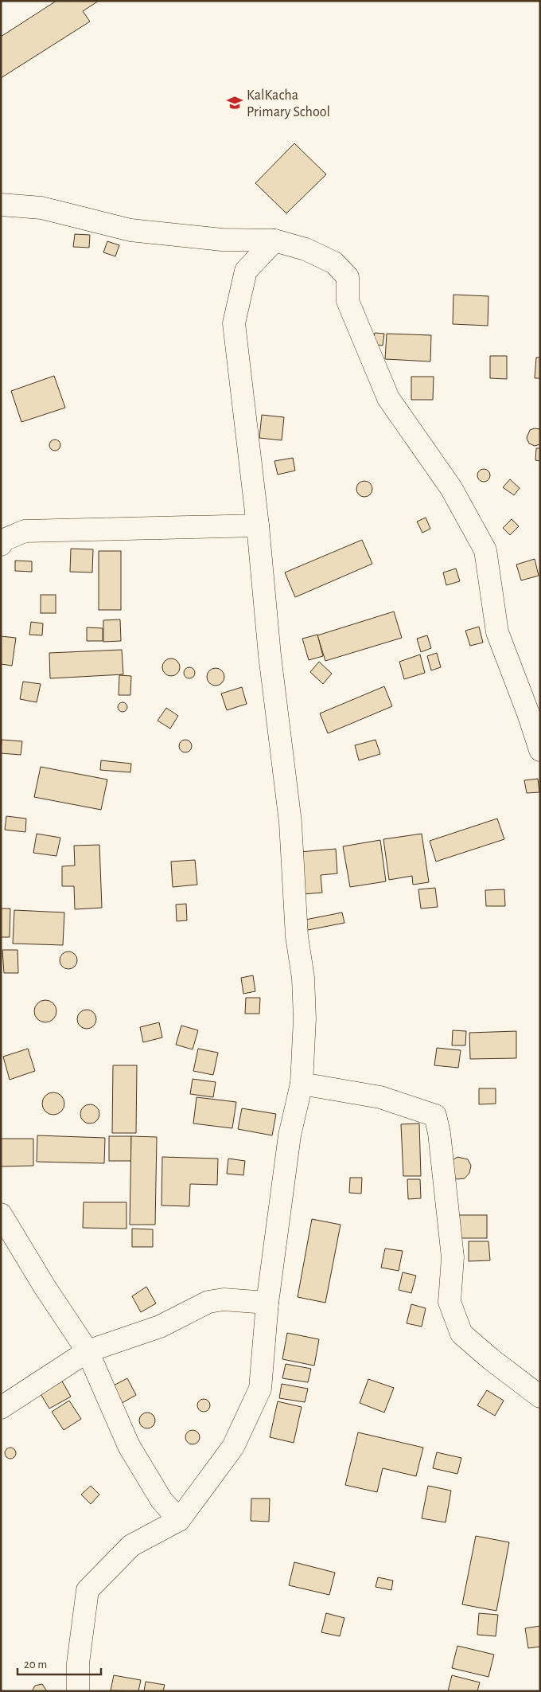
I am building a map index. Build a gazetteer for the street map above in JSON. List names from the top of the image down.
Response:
{
  "places": {
    "school or university": ["KalKacha Primary School"]
  },
  "scale_bar": "20 m"
}
